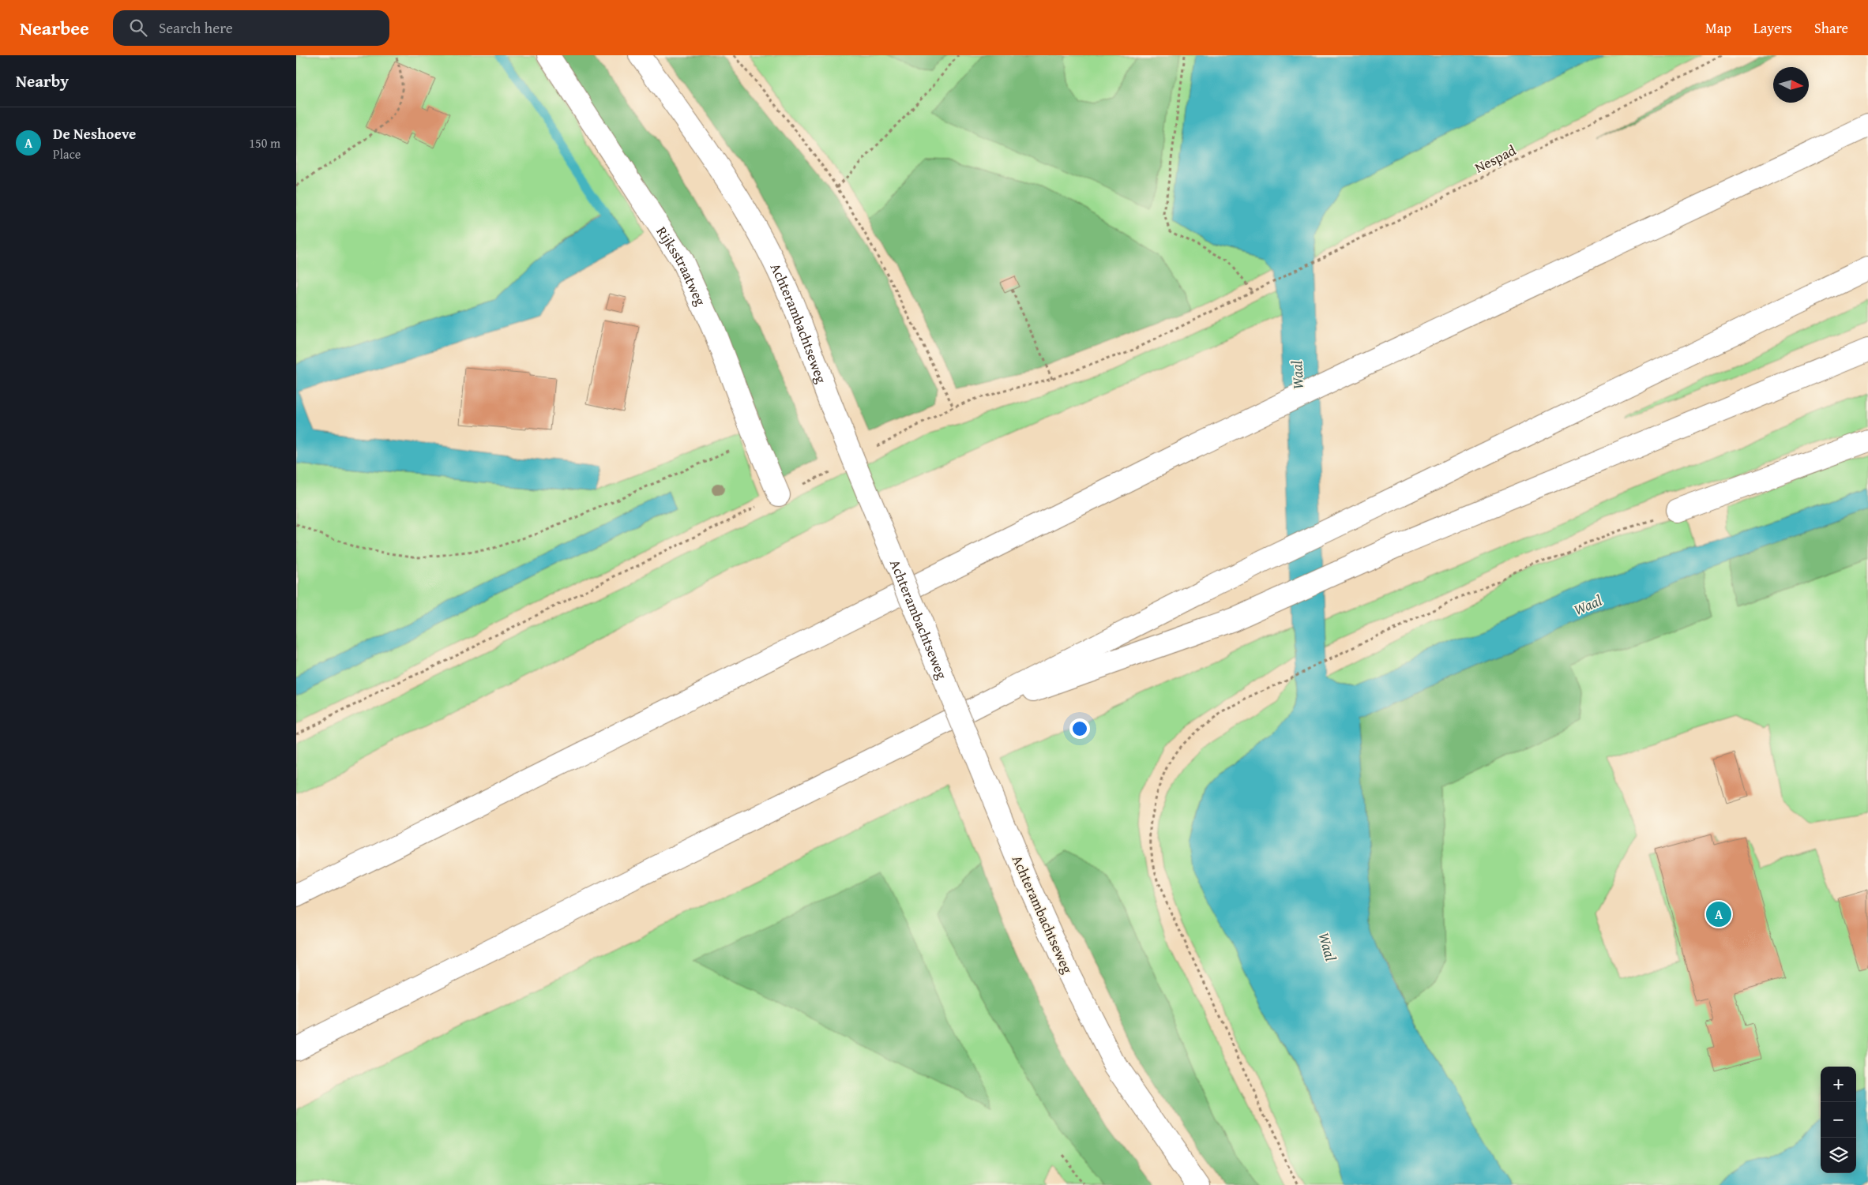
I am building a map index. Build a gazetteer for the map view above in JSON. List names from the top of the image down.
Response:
{
  "streets": {
    "main road": ["Rijksstraatweg", "Achterambachtseweg"],
    "path": ["Nespad"]
  },
  "water": ["Waal"],
  "north": "right",
  "page": {
    "header": "Nearbee",
    "search": "Search here",
    "nav": ["Map", "Layers", "Share"],
    "heading": "Nearby",
    "list": [
      {
        "mark": "A",
        "name": "De Neshoeve",
        "note": "Place",
        "value": "150 m"
      }
    ],
    "pins": "A",
    "map_buttons": ["+", "−"]
  }
}
